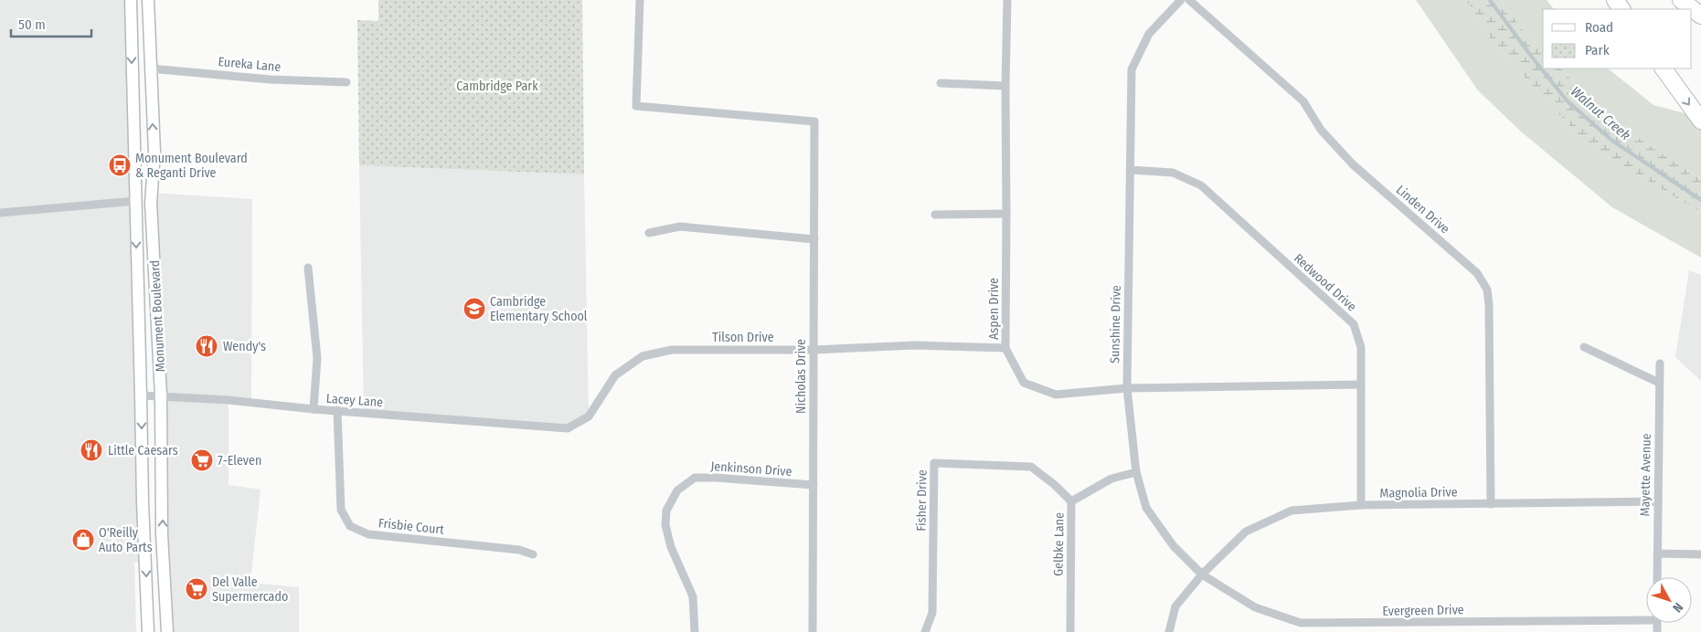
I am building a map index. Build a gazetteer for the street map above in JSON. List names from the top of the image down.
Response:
{
  "streets": {
    "main road": ["Monument Boulevard"],
    "street": [
      "Eureka Lane",
      "Linden Drive",
      "Redwood Drive",
      "Aspen Drive",
      "Sunshine Drive",
      "Tilson Drive",
      "Nicholas Drive",
      "Lacey Lane",
      "Jenkinson Drive",
      "Mayette Avenue",
      "Magnolia Drive",
      "Fisher Drive",
      "Frisbie Court",
      "Gelbke Lane",
      "Evergreen Drive"
    ]
  },
  "crossings": [
    ["Eureka Lane", "Monument Boulevard"],
    ["Linden Drive", "Magnolia Drive"],
    ["Redwood Drive", "Aspen Drive"],
    ["Redwood Drive", "Sunshine Drive"],
    ["Redwood Drive", "Magnolia Drive"],
    ["Aspen Drive", "Sunshine Drive"],
    ["Aspen Drive", "Tilson Drive"],
    ["Monument Boulevard", "Lacey Lane"],
    ["Sunshine Drive", "Magnolia Drive"],
    ["Sunshine Drive", "Gelbke Lane"],
    ["Sunshine Drive", "Evergreen Drive"],
    ["Tilson Drive", "Nicholas Drive"],
    ["Tilson Drive", "Lacey Lane"],
    ["Nicholas Drive", "Jenkinson Drive"],
    ["Lacey Lane", "Frisbie Court"],
    ["Mayette Avenue", "Magnolia Drive"],
    ["Magnolia Drive", "Evergreen Drive"],
    ["Fisher Drive", "Gelbke Lane"]
  ],
  "water": ["Walnut Creek"],
  "parks": ["Cambridge Park"],
  "places": {
    "bus stop": ["Monument Boulevard & Reganti Drive"],
    "school or university": ["Cambridge Elementary School"],
    "restaurant": ["Wendy's", "Little Caesars"],
    "supermarket": ["7-Eleven", "Del Valle Supermercado"],
    "shop": ["O'Reilly Auto Parts"]
  },
  "legend": ["Road", "Park"],
  "scale_bar": "50 m",
  "north": "bottom right"
}
